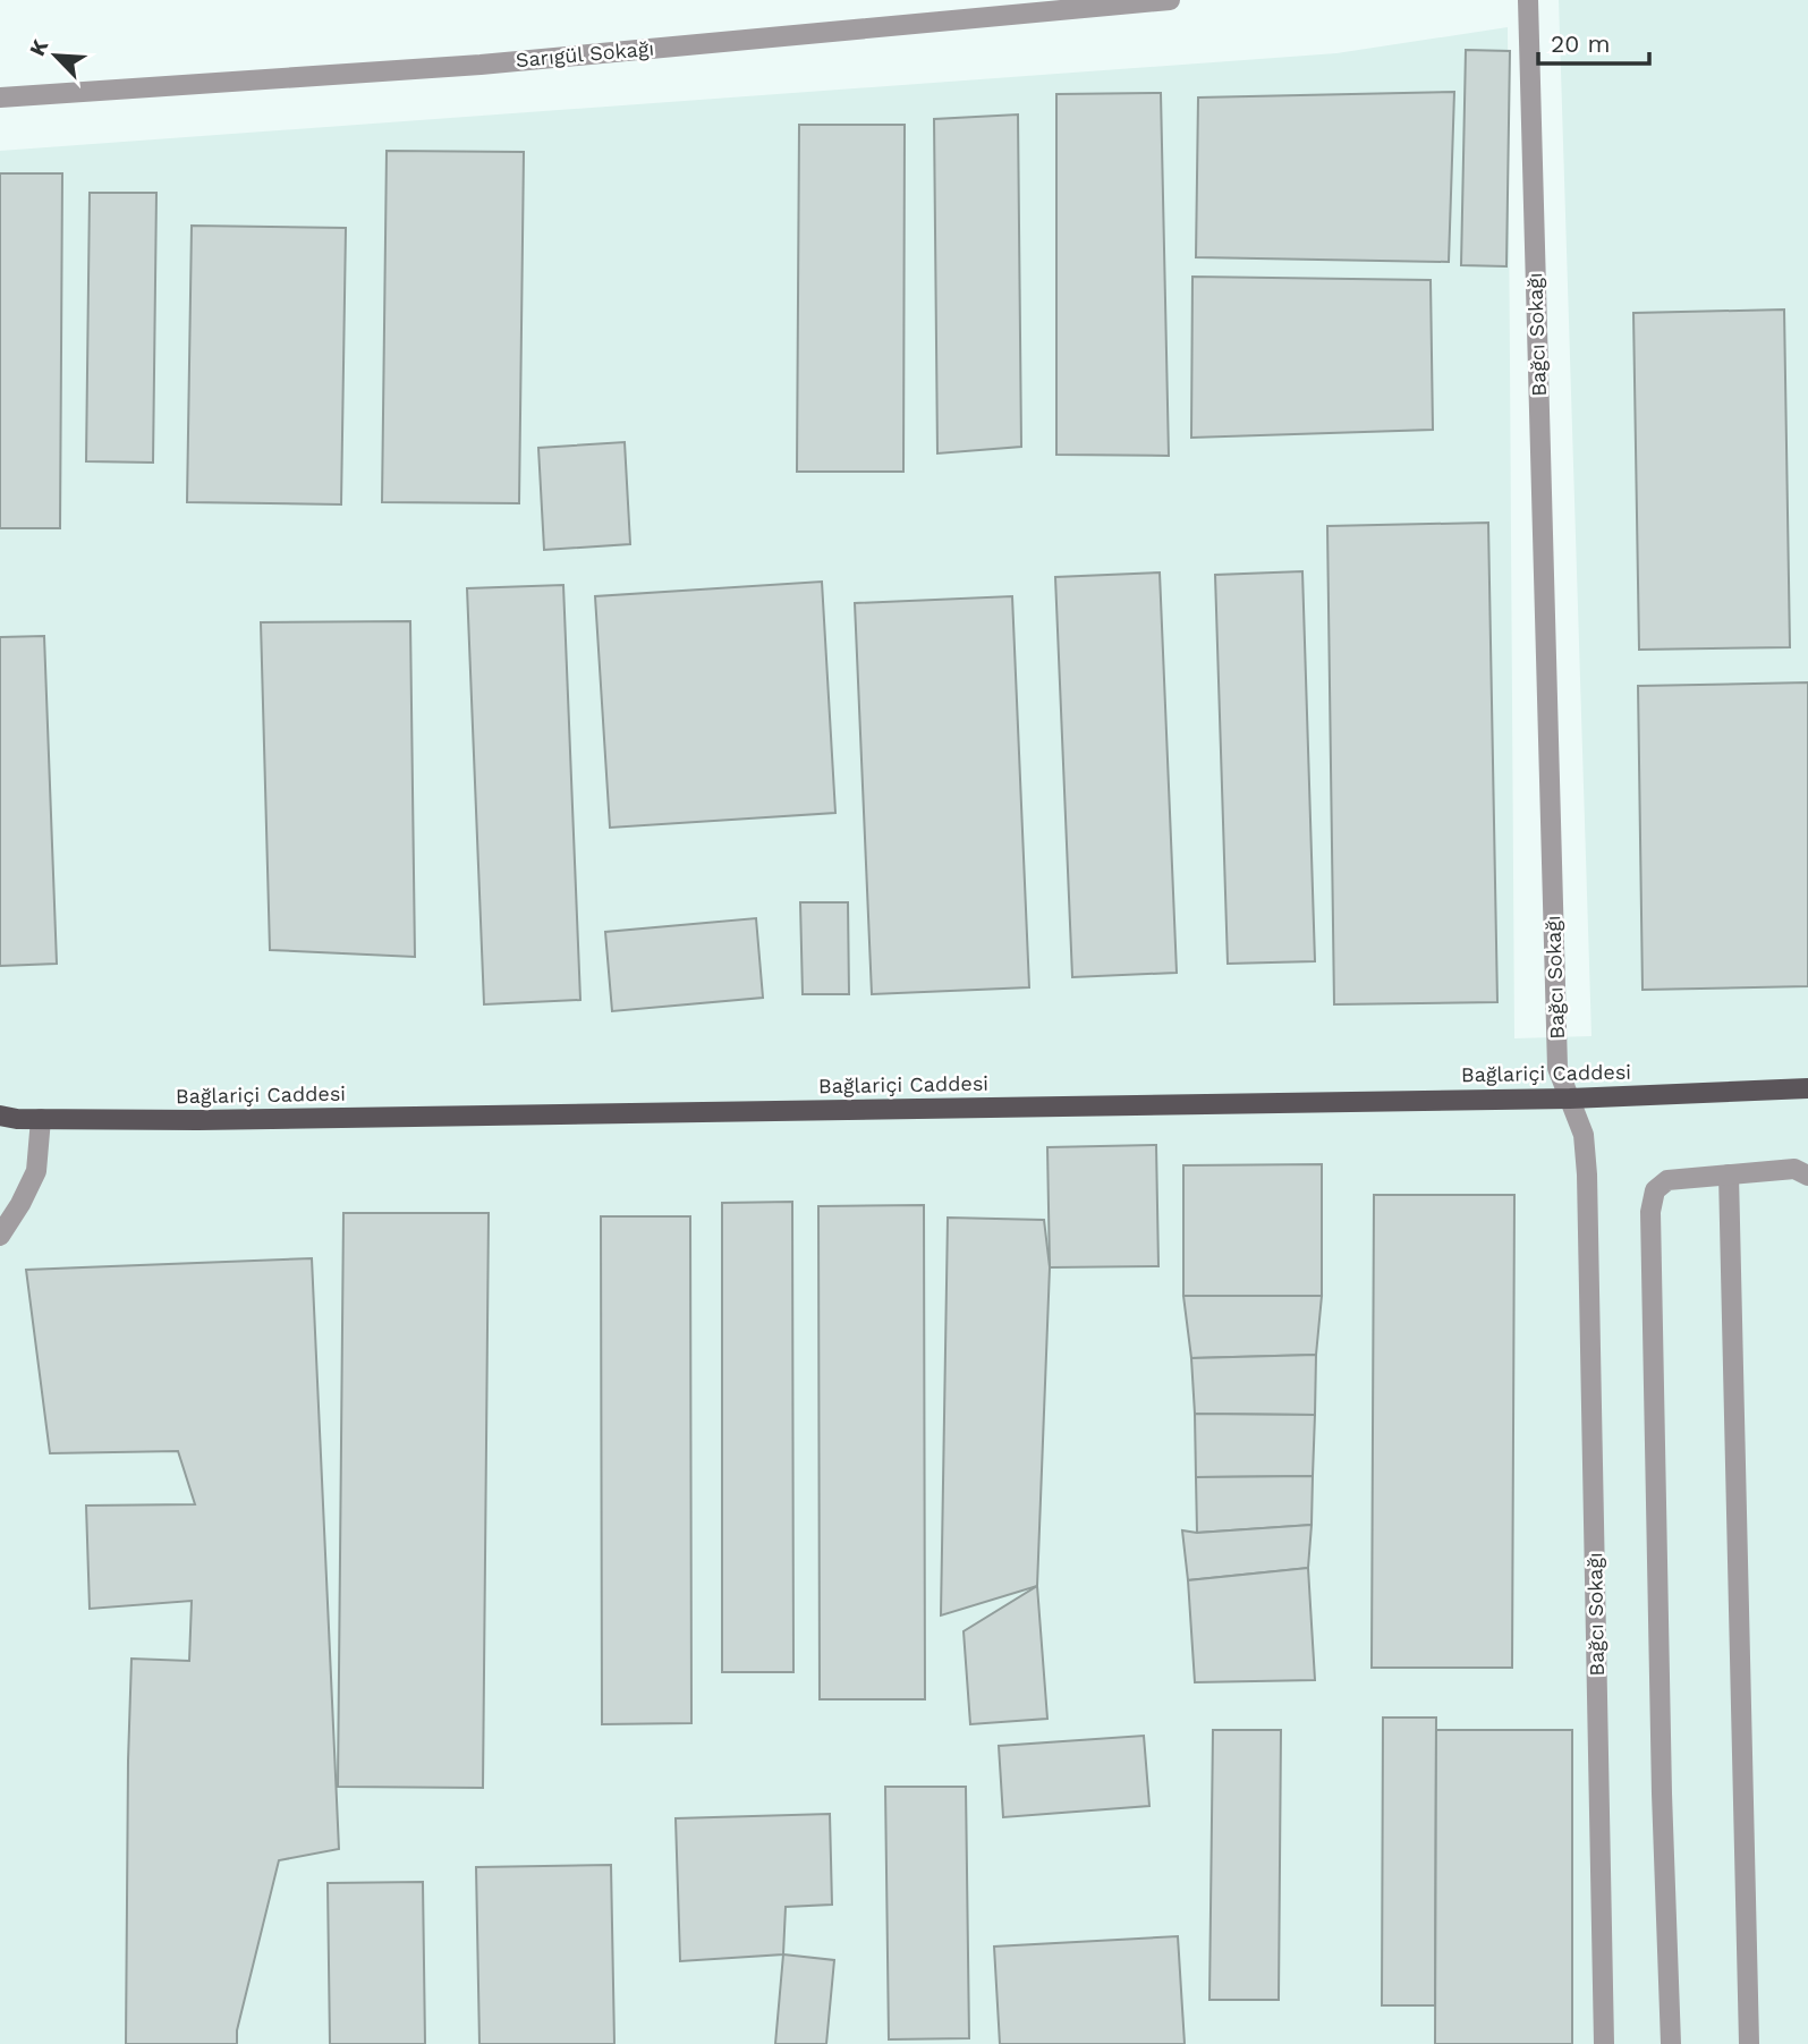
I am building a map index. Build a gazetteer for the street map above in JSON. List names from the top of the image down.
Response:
{
  "streets": {
    "main road": ["Bağlariçi Caddesi"],
    "street": ["Sarıgül Sokağı", "Bağcı Sokağı"]
  },
  "crossings": [
    ["Bağcı Sokağı", "Bağlariçi Caddesi"]
  ],
  "scale_bar": "20 m",
  "north": "top left"
}
